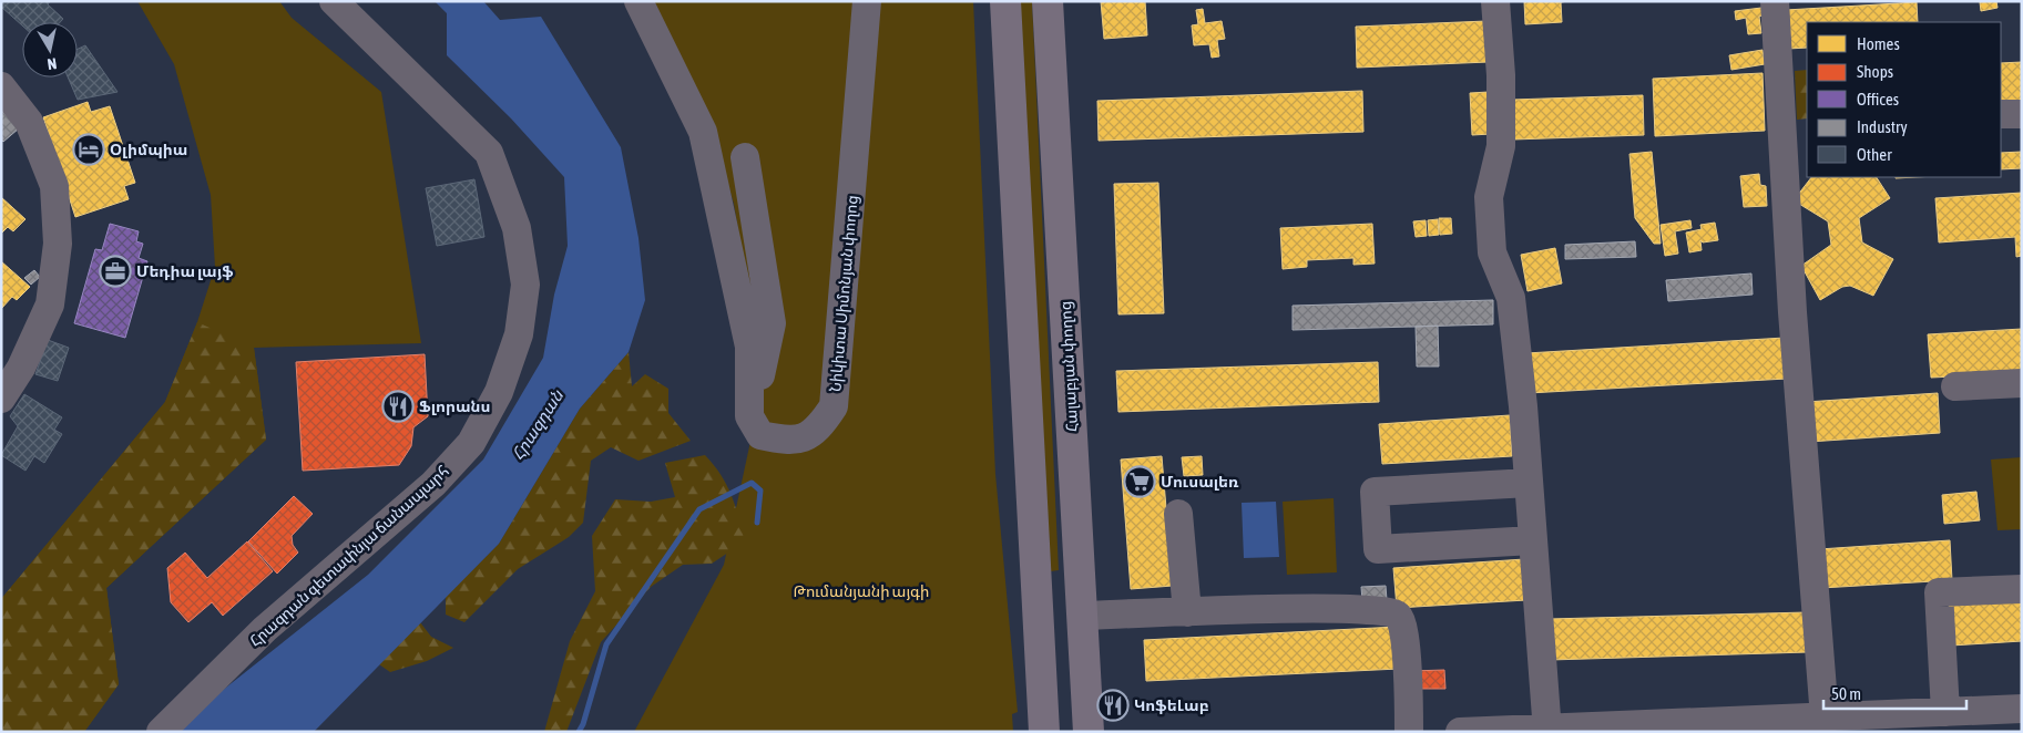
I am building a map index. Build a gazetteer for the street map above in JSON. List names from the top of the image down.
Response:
{
  "streets": {
    "main road": ["Հալաբյան փողոց"],
    "street": ["Նիկիտա Սիմոնյան փողոց", "Հրազդան գետափնյա ճանապարհ"]
  },
  "water": ["Հրազդան"],
  "parks": ["Թումանյանի այգի"],
  "places": {
    "hotel": ["Օլիմպիա"],
    "office": ["Մեդիա լայֆ"],
    "restaurant": ["Ֆլորանս", "ԿոֆեԼաբ"],
    "supermarket": ["Մուսալեռ"]
  },
  "legend": [
    "Homes",
    "Shops",
    "Offices",
    "Industry",
    "Other"
  ],
  "scale_bar": "50 m",
  "north": "bottom"
}
